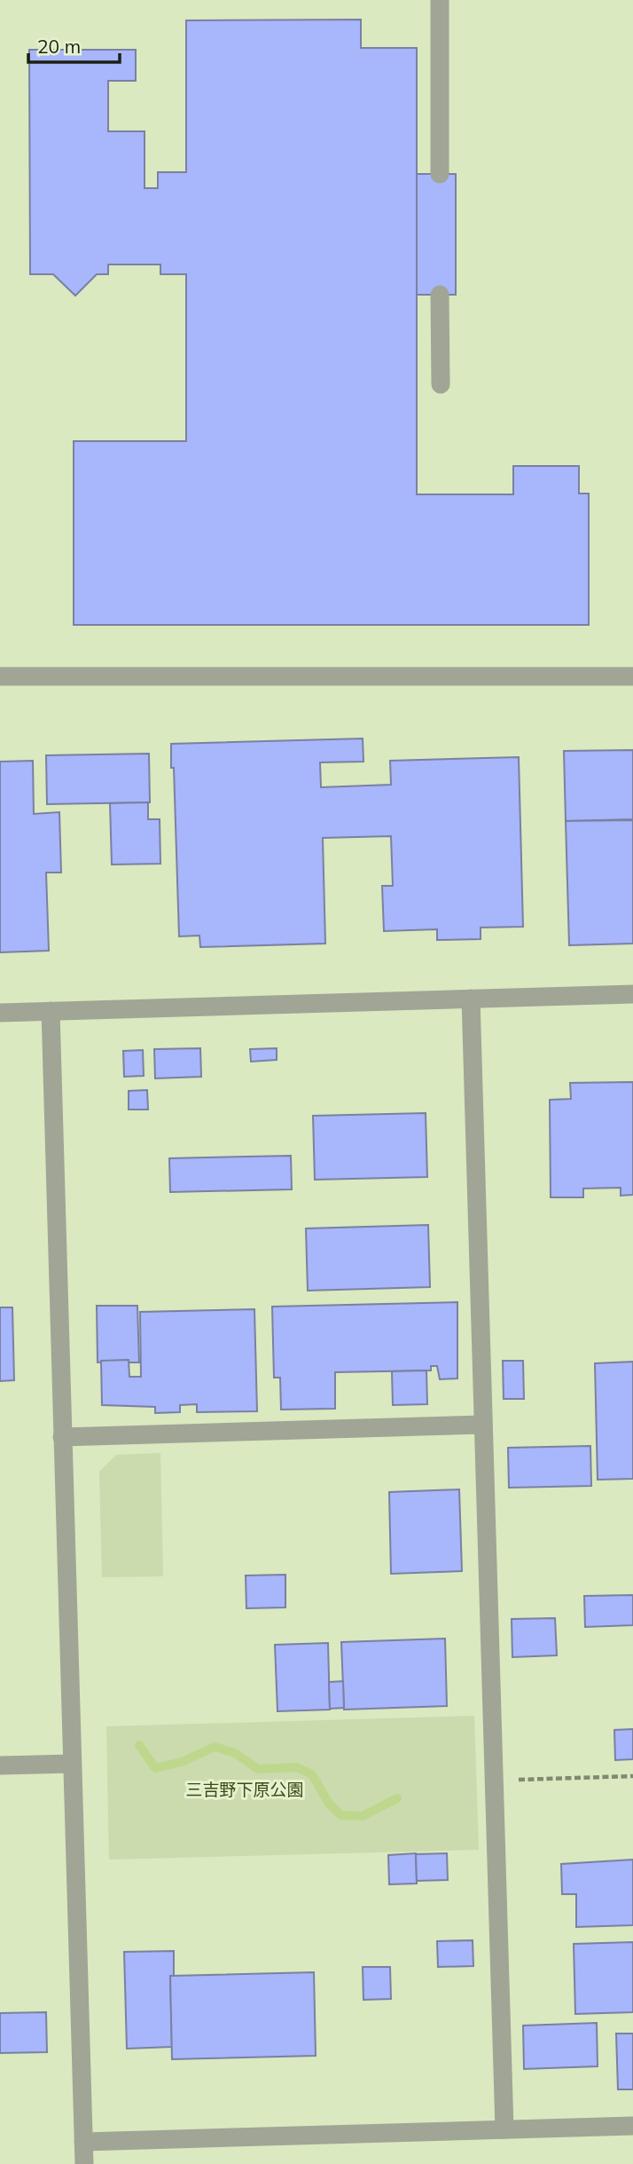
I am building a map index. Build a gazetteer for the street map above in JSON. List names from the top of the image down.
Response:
{
  "parks": ["三吉野下原公園"],
  "scale_bar": "20 m"
}
